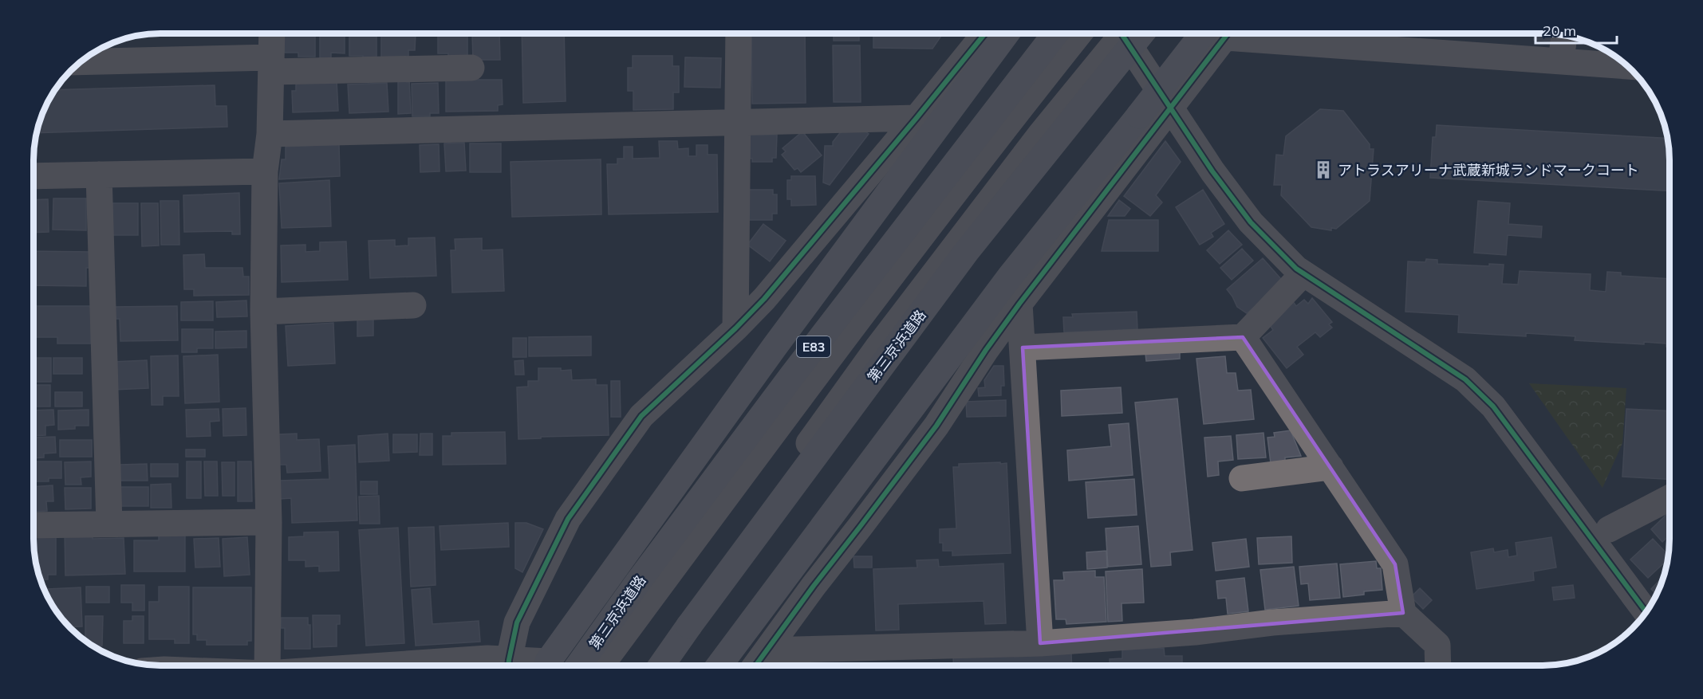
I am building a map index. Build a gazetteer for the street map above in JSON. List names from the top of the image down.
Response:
{
  "streets": {
    "highway": ["第三京浜道路", "E83"]
  },
  "places": {
    "building": ["アトラスアリーナ武蔵新城ランドマークコート"]
  },
  "scale_bar": "20 m"
}
